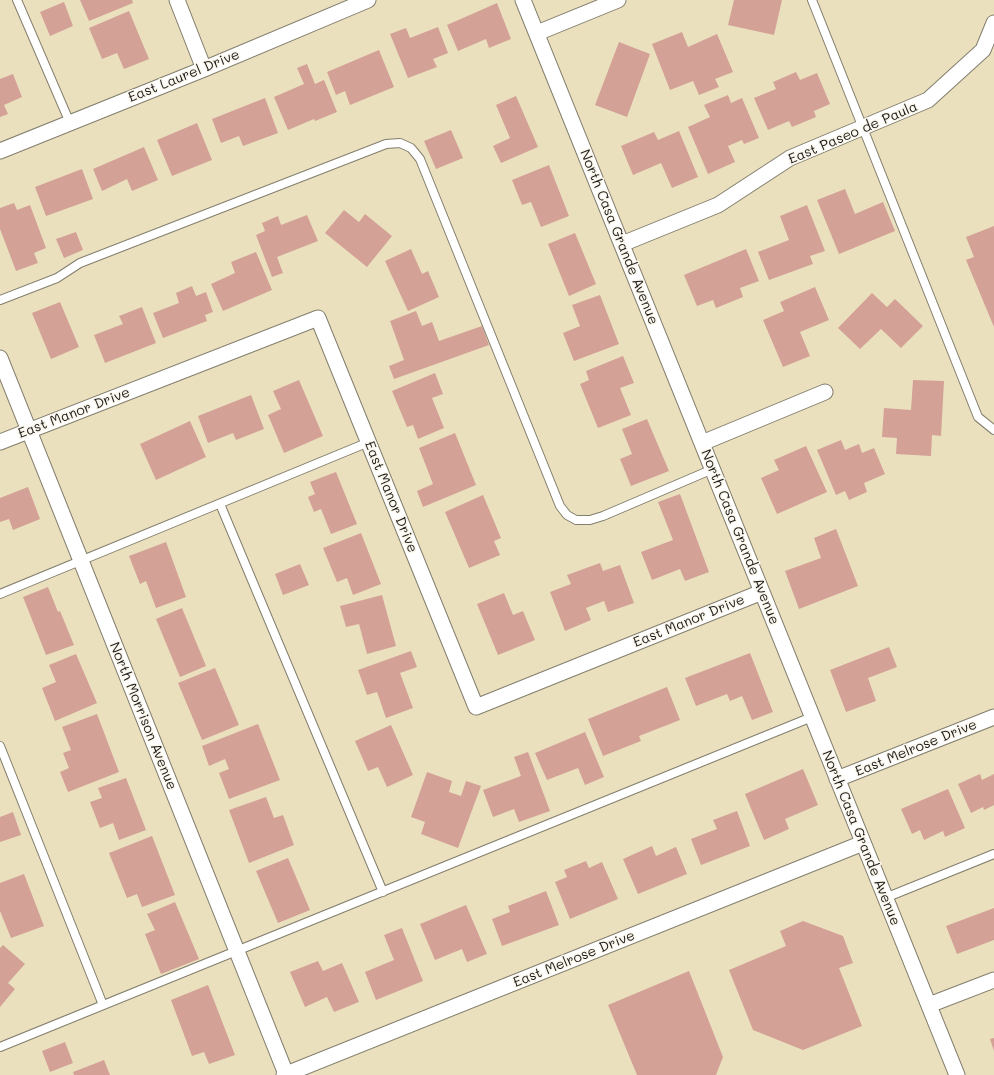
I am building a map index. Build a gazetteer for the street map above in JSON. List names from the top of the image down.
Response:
{
  "streets": {
    "street": [
      "East Laurel Drive",
      "East Paseo de Paula",
      "North Casa Grande Avenue",
      "East Manor Drive",
      "North Morrison Avenue",
      "East Melrose Drive"
    ]
  },
  "crossings": [
    ["East Paseo de Paula", "North Casa Grande Avenue"],
    ["North Casa Grande Avenue", "East Manor Drive"],
    ["North Casa Grande Avenue", "East Melrose Drive"],
    ["East Manor Drive", "North Morrison Avenue"],
    ["North Morrison Avenue", "East Melrose Drive"]
  ]
}
